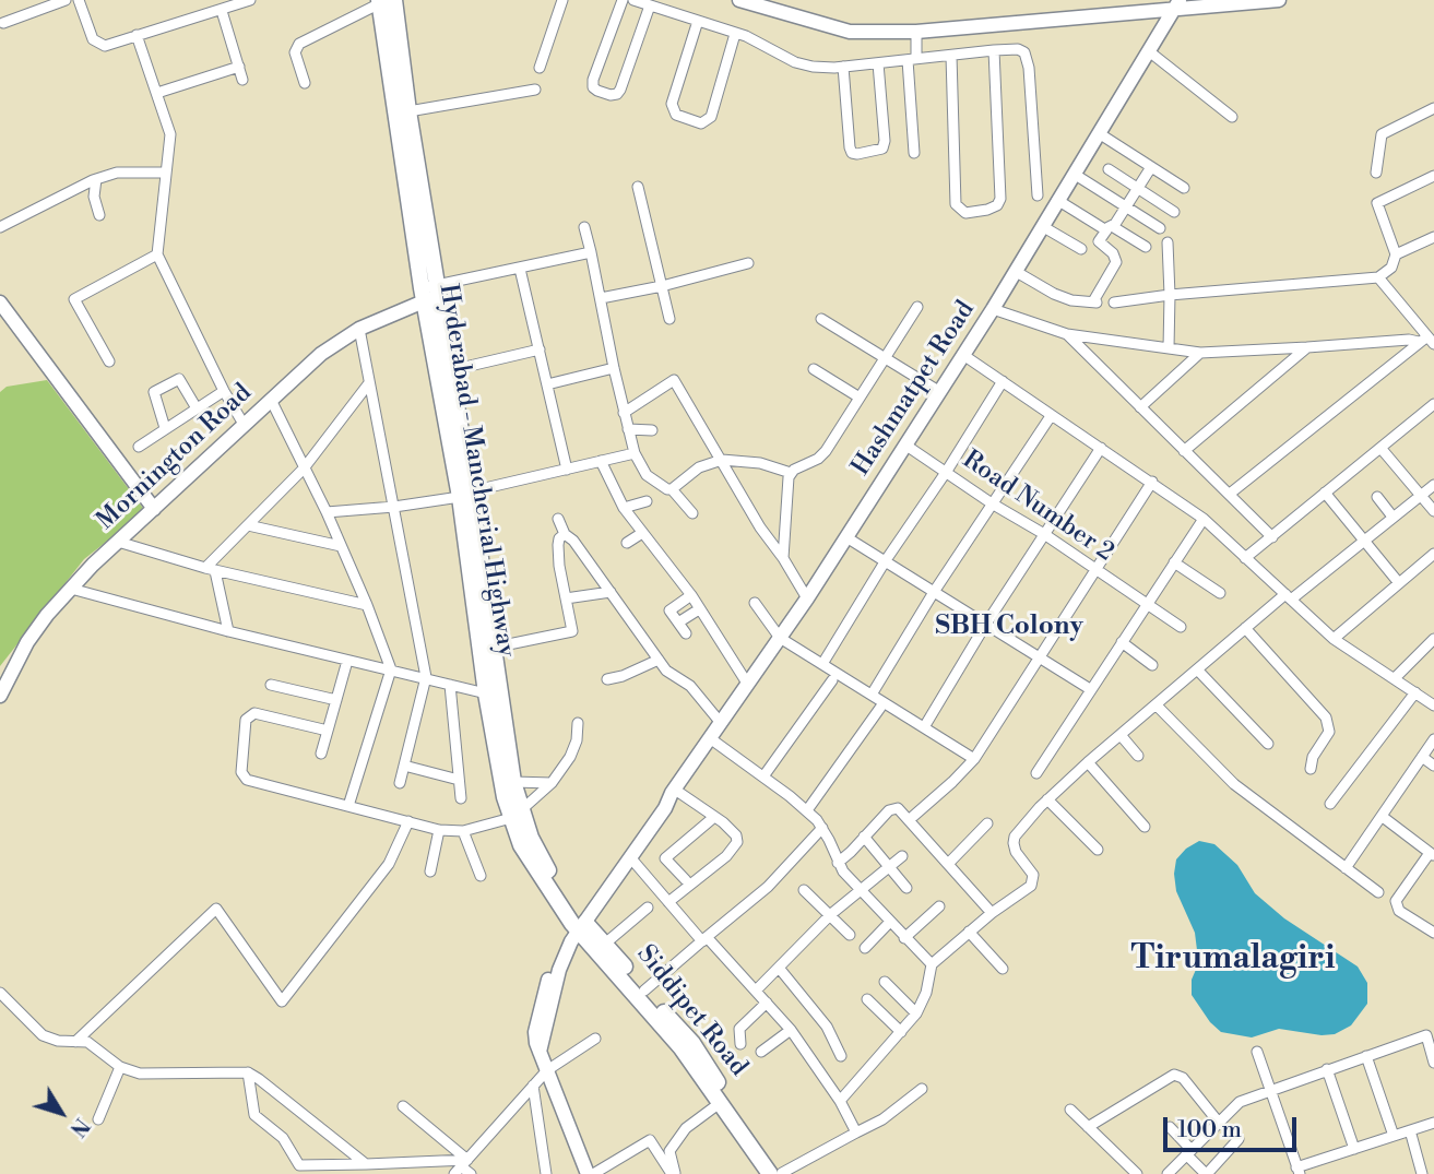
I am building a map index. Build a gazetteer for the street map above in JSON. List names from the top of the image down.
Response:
{
  "streets": {
    "main road": [
      "Hashmatpet Road",
      "Mornington Road",
      "Hyderabad - Mancherial Highway",
      "Siddipet Road"
    ],
    "street": ["Road Number 2"]
  },
  "crossings": [
    ["Hashmatpet Road", "Hyderabad - Mancherial Highway"],
    ["Hashmatpet Road", "Road Number 2"],
    ["Hashmatpet Road", "Siddipet Road"],
    ["Mornington Road", "Hyderabad - Mancherial Highway"],
    ["Hyderabad - Mancherial Highway", "Siddipet Road"]
  ],
  "districts": ["SBH Colony", "Tirumalagiri"],
  "scale_bar": "100 m",
  "north": "bottom right"
}
